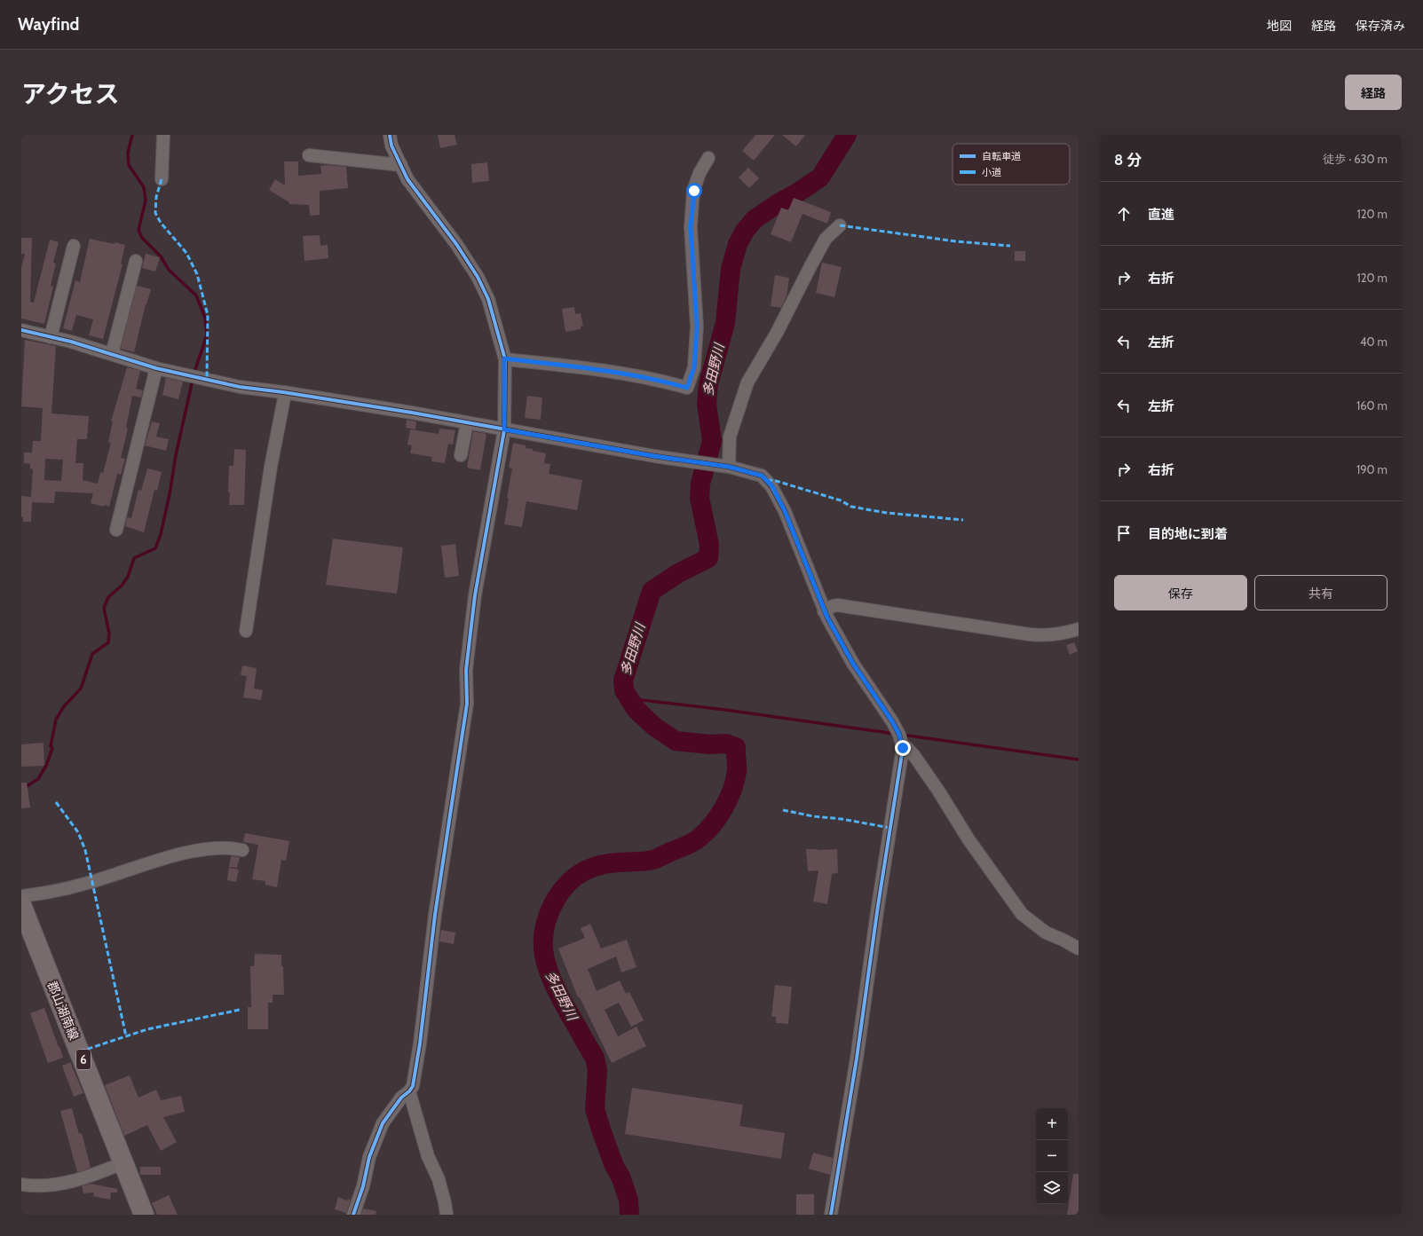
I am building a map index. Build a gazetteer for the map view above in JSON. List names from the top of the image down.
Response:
{
  "streets": {
    "main road": ["郡山湖南線", "6"]
  },
  "water": ["多田野川"],
  "legend": ["自転車道", "小道"],
  "page": {
    "header": "Wayfind",
    "nav": ["地図", "経路", "保存済み"],
    "title": "アクセス",
    "buttons": [
      "経路",
      ["保存", "共有"]
    ],
    "heading": ["8 分", "徒歩 · 630 m"],
    "list": [
      ["直進", "120 m"],
      ["右折", "120 m"],
      ["左折", "40 m"],
      ["左折", "160 m"],
      ["右折", "190 m"],
      "目的地に到着"
    ],
    "map_buttons": ["+", "−"]
  }
}
